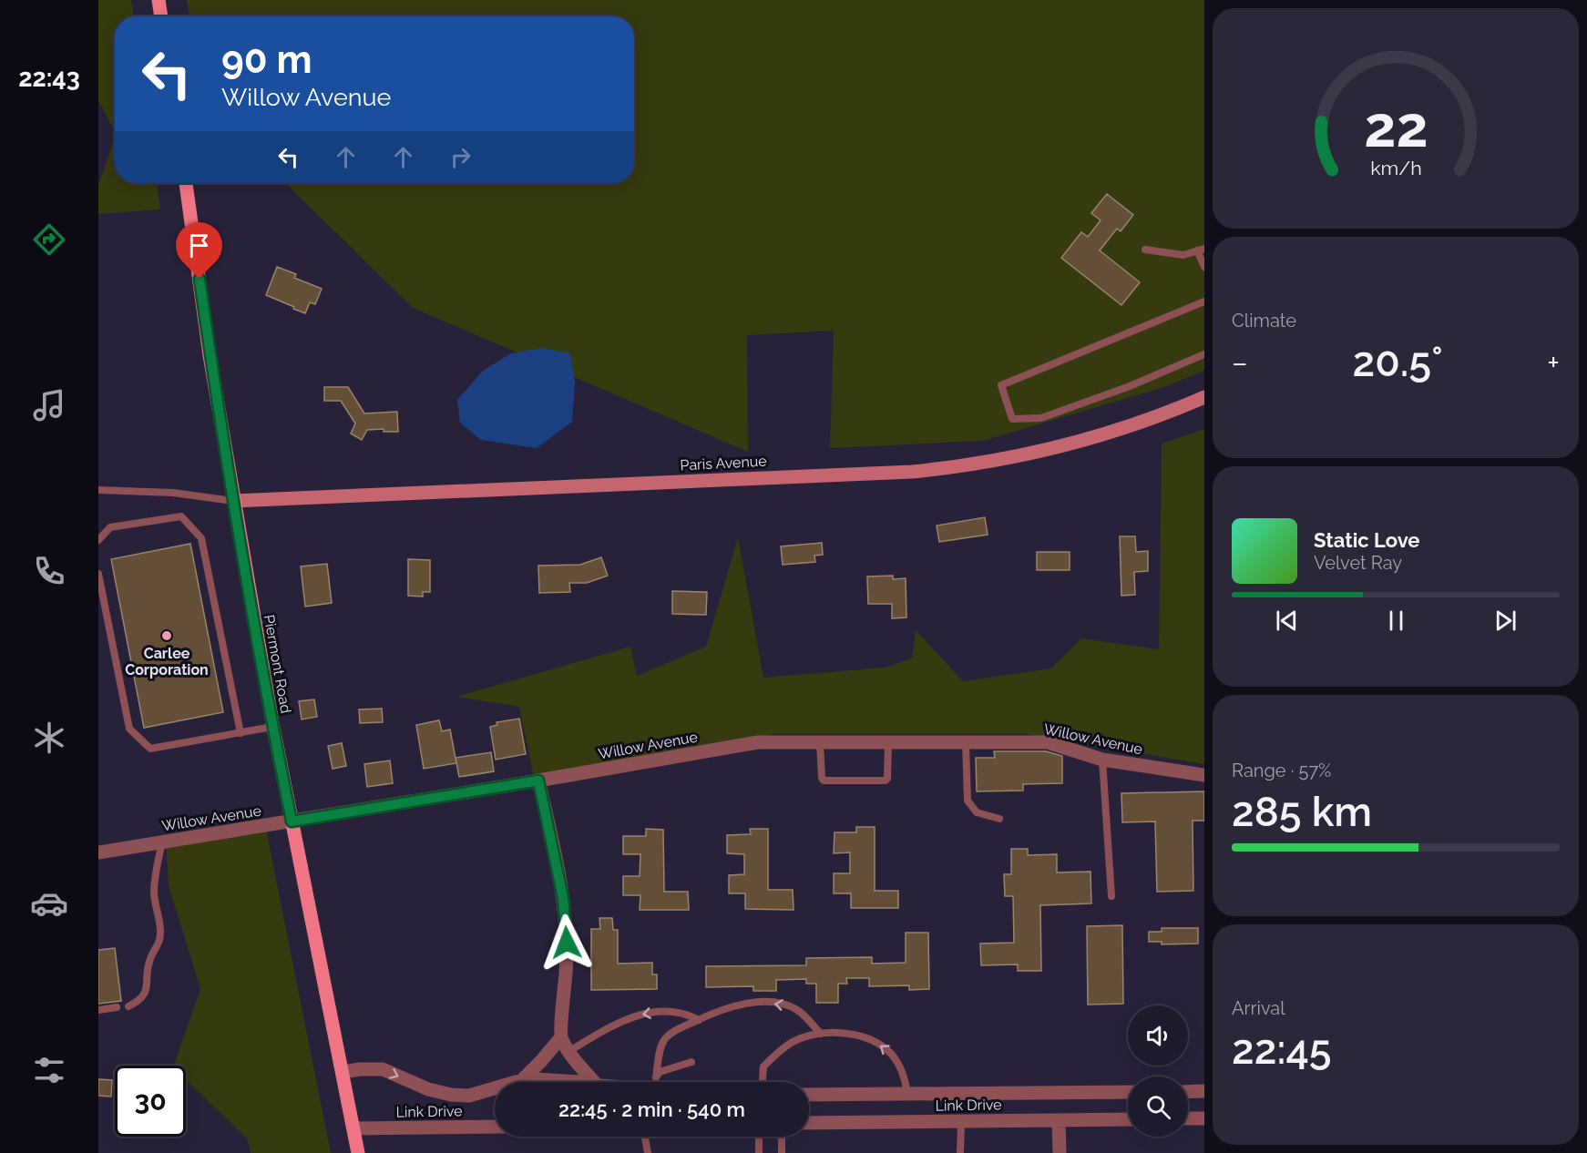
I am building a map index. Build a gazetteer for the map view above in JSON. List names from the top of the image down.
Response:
{
  "streets": {
    "main road": ["Piermont Road"],
    "street": ["Paris Avenue", "Willow Avenue", "Link Drive"]
  },
  "crossings": [
    ["Paris Avenue", "Piermont Road"],
    ["Piermont Road", "Willow Avenue"],
    ["Piermont Road", "Link Drive"]
  ],
  "places": ["Carlee Corporation"],
  "page": {
    "tabs": "22:43",
    "turn": ["90 m", "Willow Avenue"],
    "tile": [
      "Climate",
      ["Range · 57%", "285 km"],
      ["Arrival", "22:45"]
    ],
    "heat": ["−", "20.5°", "+"],
    "song": ["Static Love", "Velvet Ray"],
    "limit": "30",
    "trip": "22:45 · 2 min · 540 m",
    "gauge": ["22", "km/h"]
  }
}
